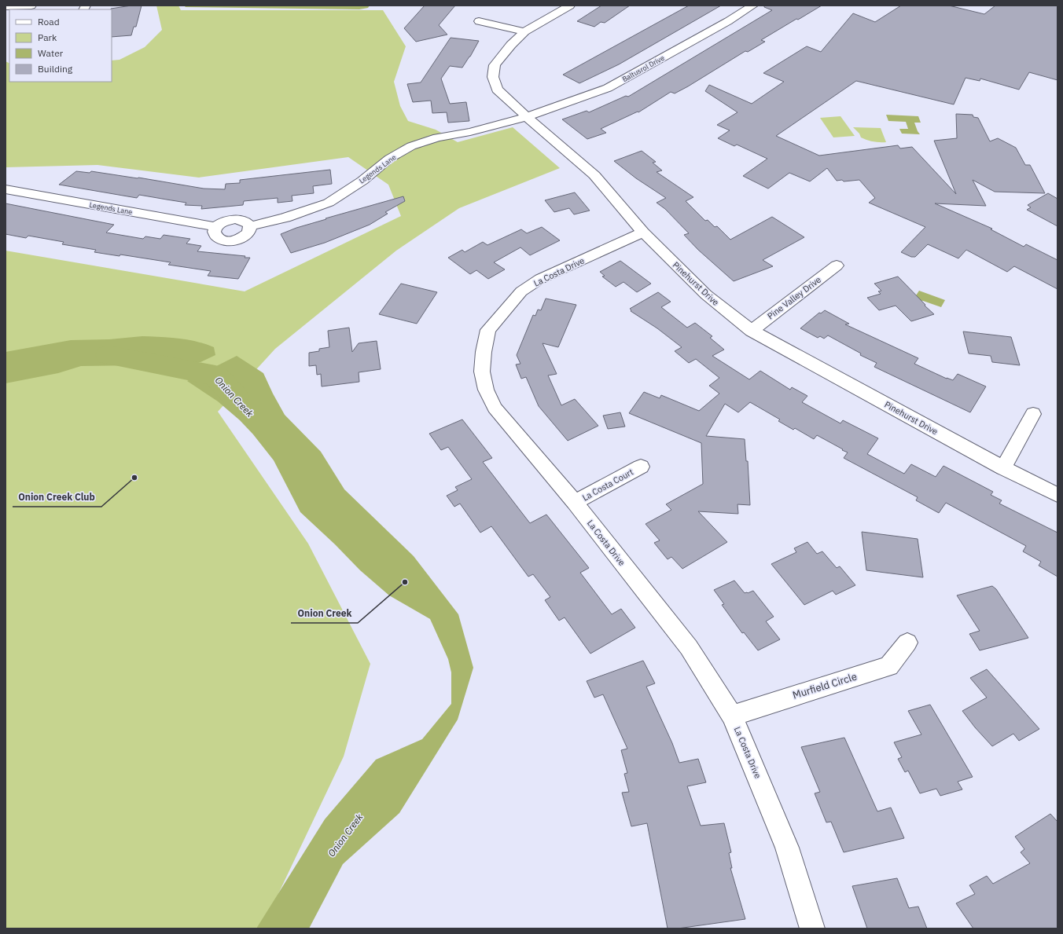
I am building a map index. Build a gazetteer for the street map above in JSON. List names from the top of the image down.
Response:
{
  "streets": {
    "street": [
      "Baltusrol Drive",
      "Legends Lane",
      "La Costa Drive",
      "Pinehurst Drive",
      "Pine Valley Drive",
      "La Costa Court",
      "Murfield Circle"
    ]
  },
  "crossings": [
    ["Baltusrol Drive", "Legends Lane"],
    ["Baltusrol Drive", "Pinehurst Drive"],
    ["Legends Lane", "Pinehurst Drive"],
    ["La Costa Drive", "Pinehurst Drive"],
    ["La Costa Drive", "La Costa Court"],
    ["La Costa Drive", "Murfield Circle"],
    ["Pinehurst Drive", "Pine Valley Drive"]
  ],
  "water": ["Onion Creek"],
  "places": ["Onion Creek Club", "Onion Creek"],
  "legend": [
    "Road",
    "Park",
    "Water",
    "Building"
  ]
}
